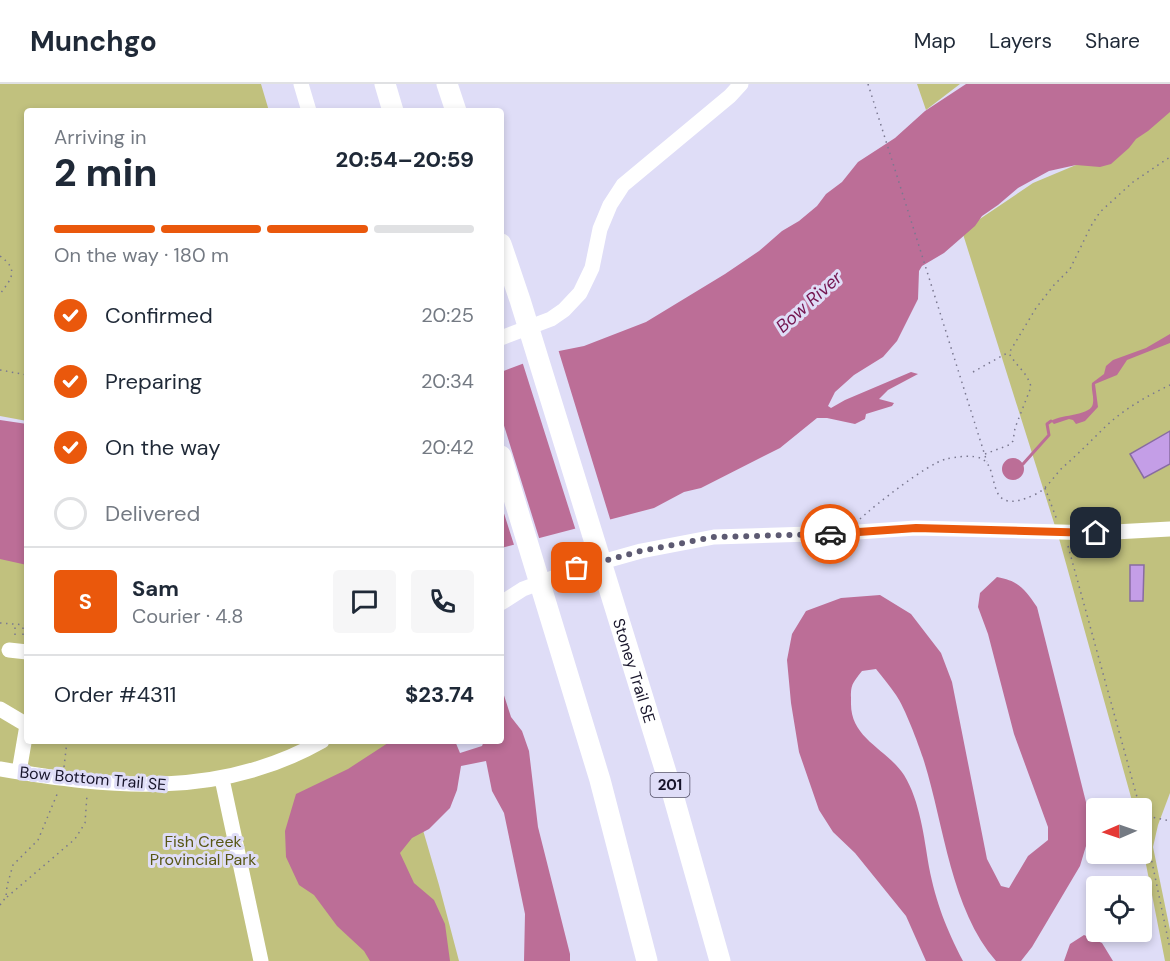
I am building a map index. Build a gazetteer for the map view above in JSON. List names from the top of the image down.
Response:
{
  "streets": {
    "highway": ["Stoney Trail SE", "201"],
    "street": ["Bow Bottom Trail SE"]
  },
  "water": ["Bow River"],
  "parks": ["Fish Creek Provincial Park"],
  "north": "left",
  "page": {
    "header": "Munchgo",
    "nav": ["Map", "Layers", "Share"],
    "heading": ["2 min", "Arriving in", "20:54–20:59"],
    "panel": [
      "Sam",
      "Courier · 4.8",
      "Order #4311",
      "$23.74"
    ],
    "bar": "On the way · 180 m",
    "list": [
      ["Confirmed", "20:25"],
      ["Preparing", "20:34"],
      ["On the way", "20:42"],
      "Delivered"
    ],
    "round": "S"
  }
}
